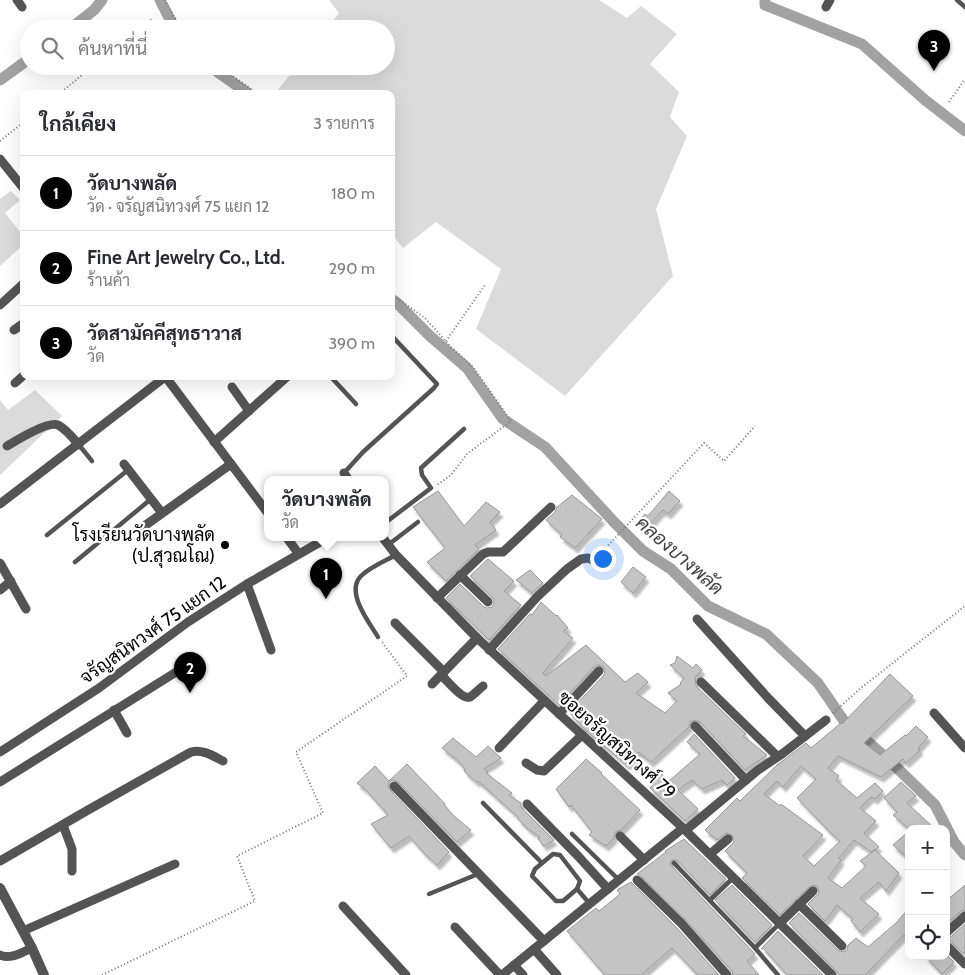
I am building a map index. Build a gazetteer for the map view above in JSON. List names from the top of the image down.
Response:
{
  "streets": {
    "street": ["จรัญสนิทวงศ์ 75 แยก 12", "ซอยจรัญสนิทวงศ์ 79"]
  },
  "water": ["คลองบางพลัด"],
  "places": ["โรงเรียนวัดบางพลัด (ป.สุวณโณ)"],
  "page": {
    "search": "ค้นหาที่นี่",
    "pins": ["3", "1", "2"],
    "heading": ["ใกล้เคียง", "3 รายการ"],
    "list": [
      {
        "mark": "1",
        "name": "วัดบางพลัด",
        "note": "วัด · จรัญสนิทวงศ์ 75 แยก 12",
        "value": "180 m"
      },
      {
        "mark": "2",
        "name": "Fine Art Jewelry Co., Ltd.",
        "note": "ร้านค้า",
        "value": "290 m"
      },
      {
        "mark": "3",
        "name": "วัดสามัคคีสุทธาวาส",
        "note": "วัด",
        "value": "390 m"
      }
    ],
    "popup": ["วัดบางพลัด", "วัด"],
    "map_buttons": ["+", "−"]
  }
}
